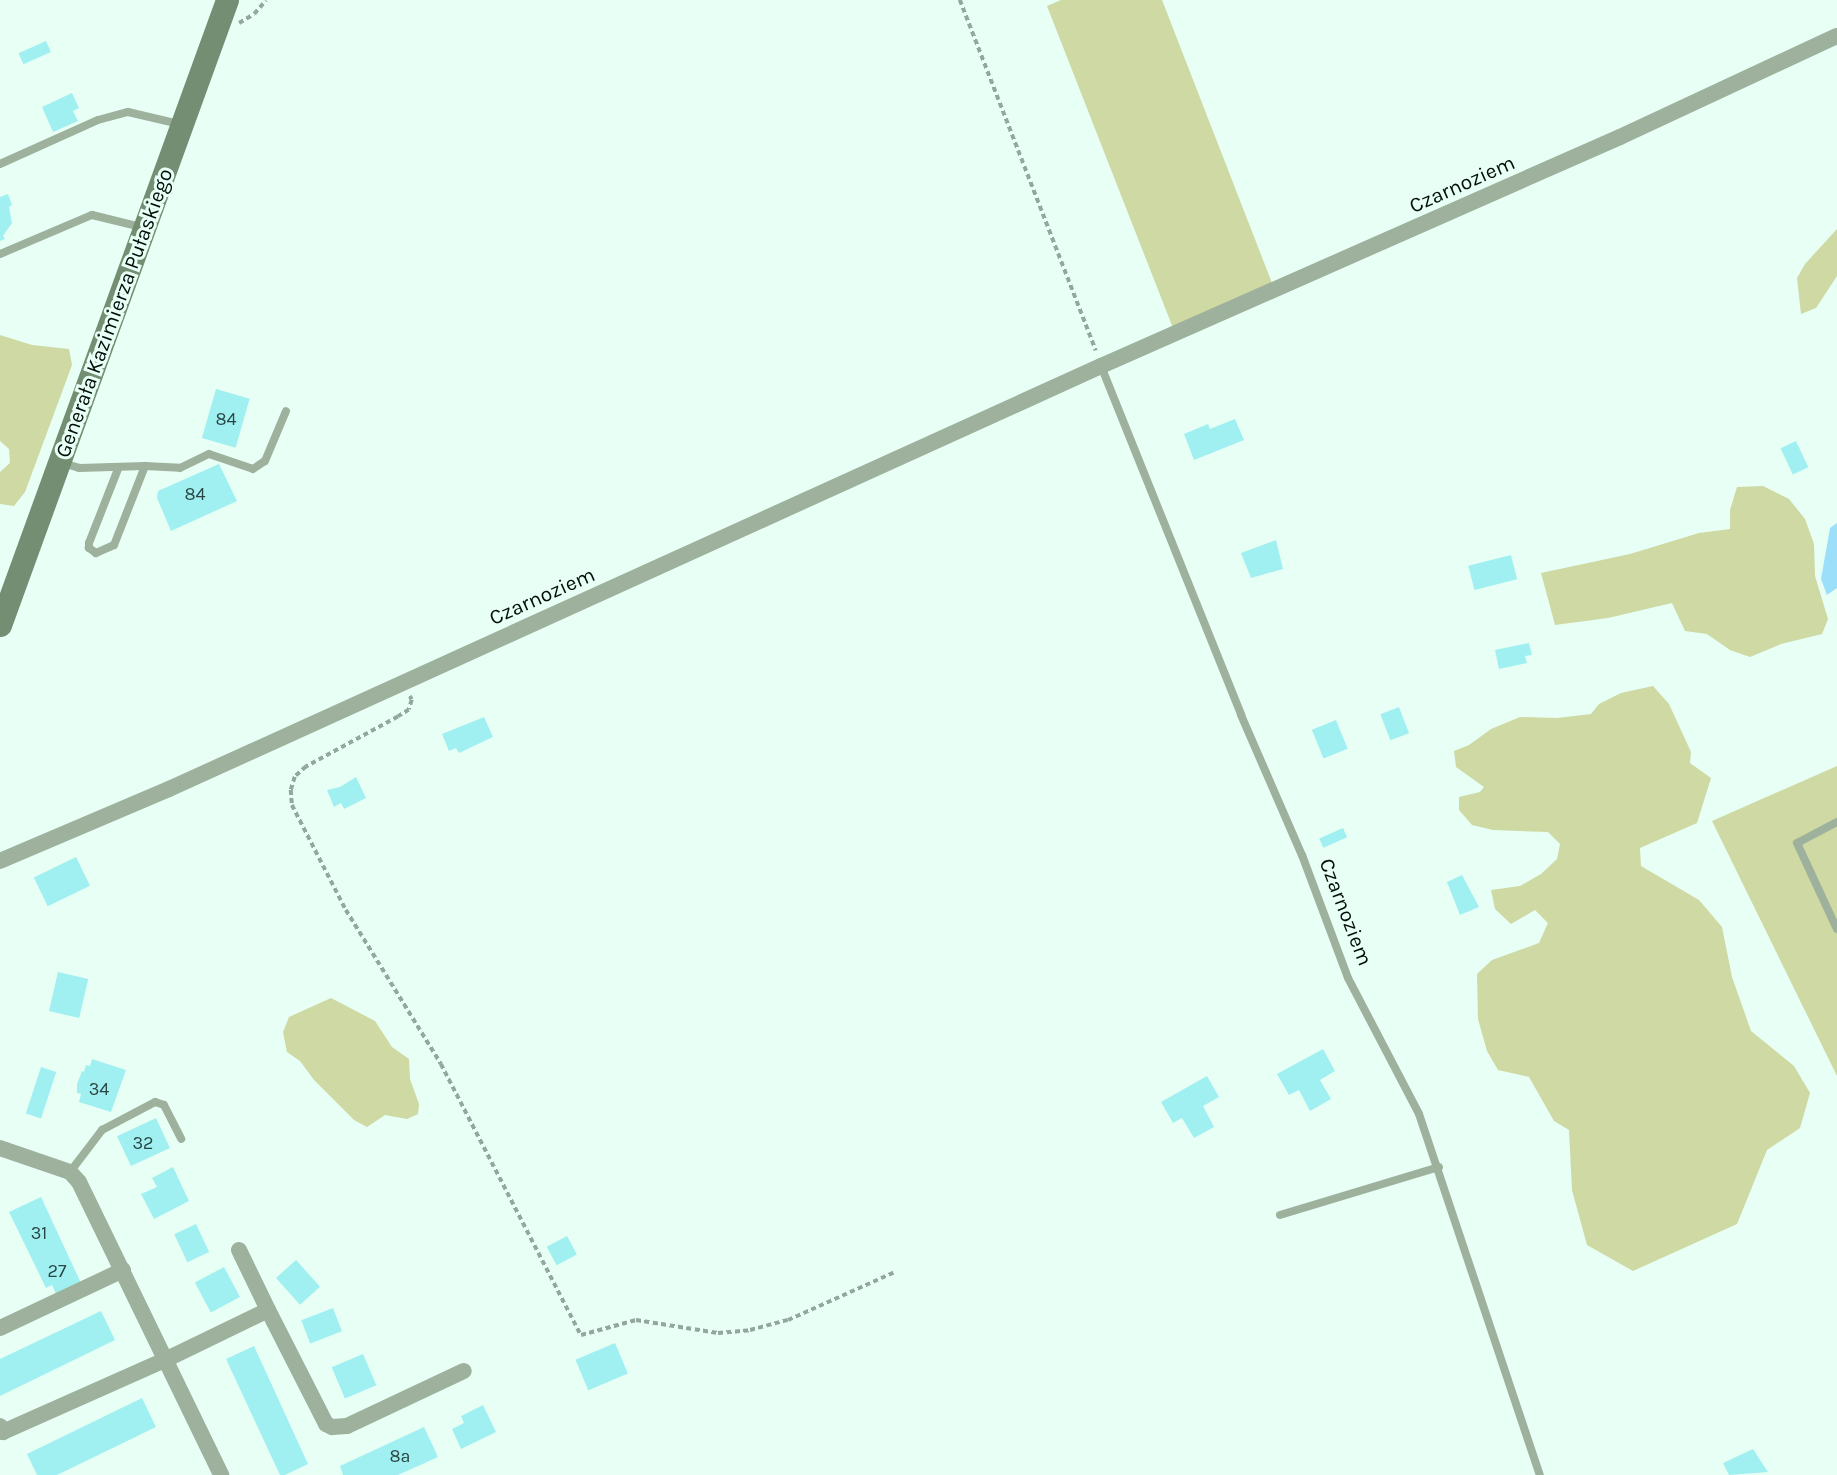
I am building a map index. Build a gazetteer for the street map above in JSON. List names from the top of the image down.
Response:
{
  "streets": {
    "main road": ["Generała Kazimierza Pułaskiego"],
    "street": ["Czarnoziem"]
  },
  "house_numbers": [
    "84",
    "84",
    "34",
    "32",
    "31",
    "27",
    "8a"
  ]
}
